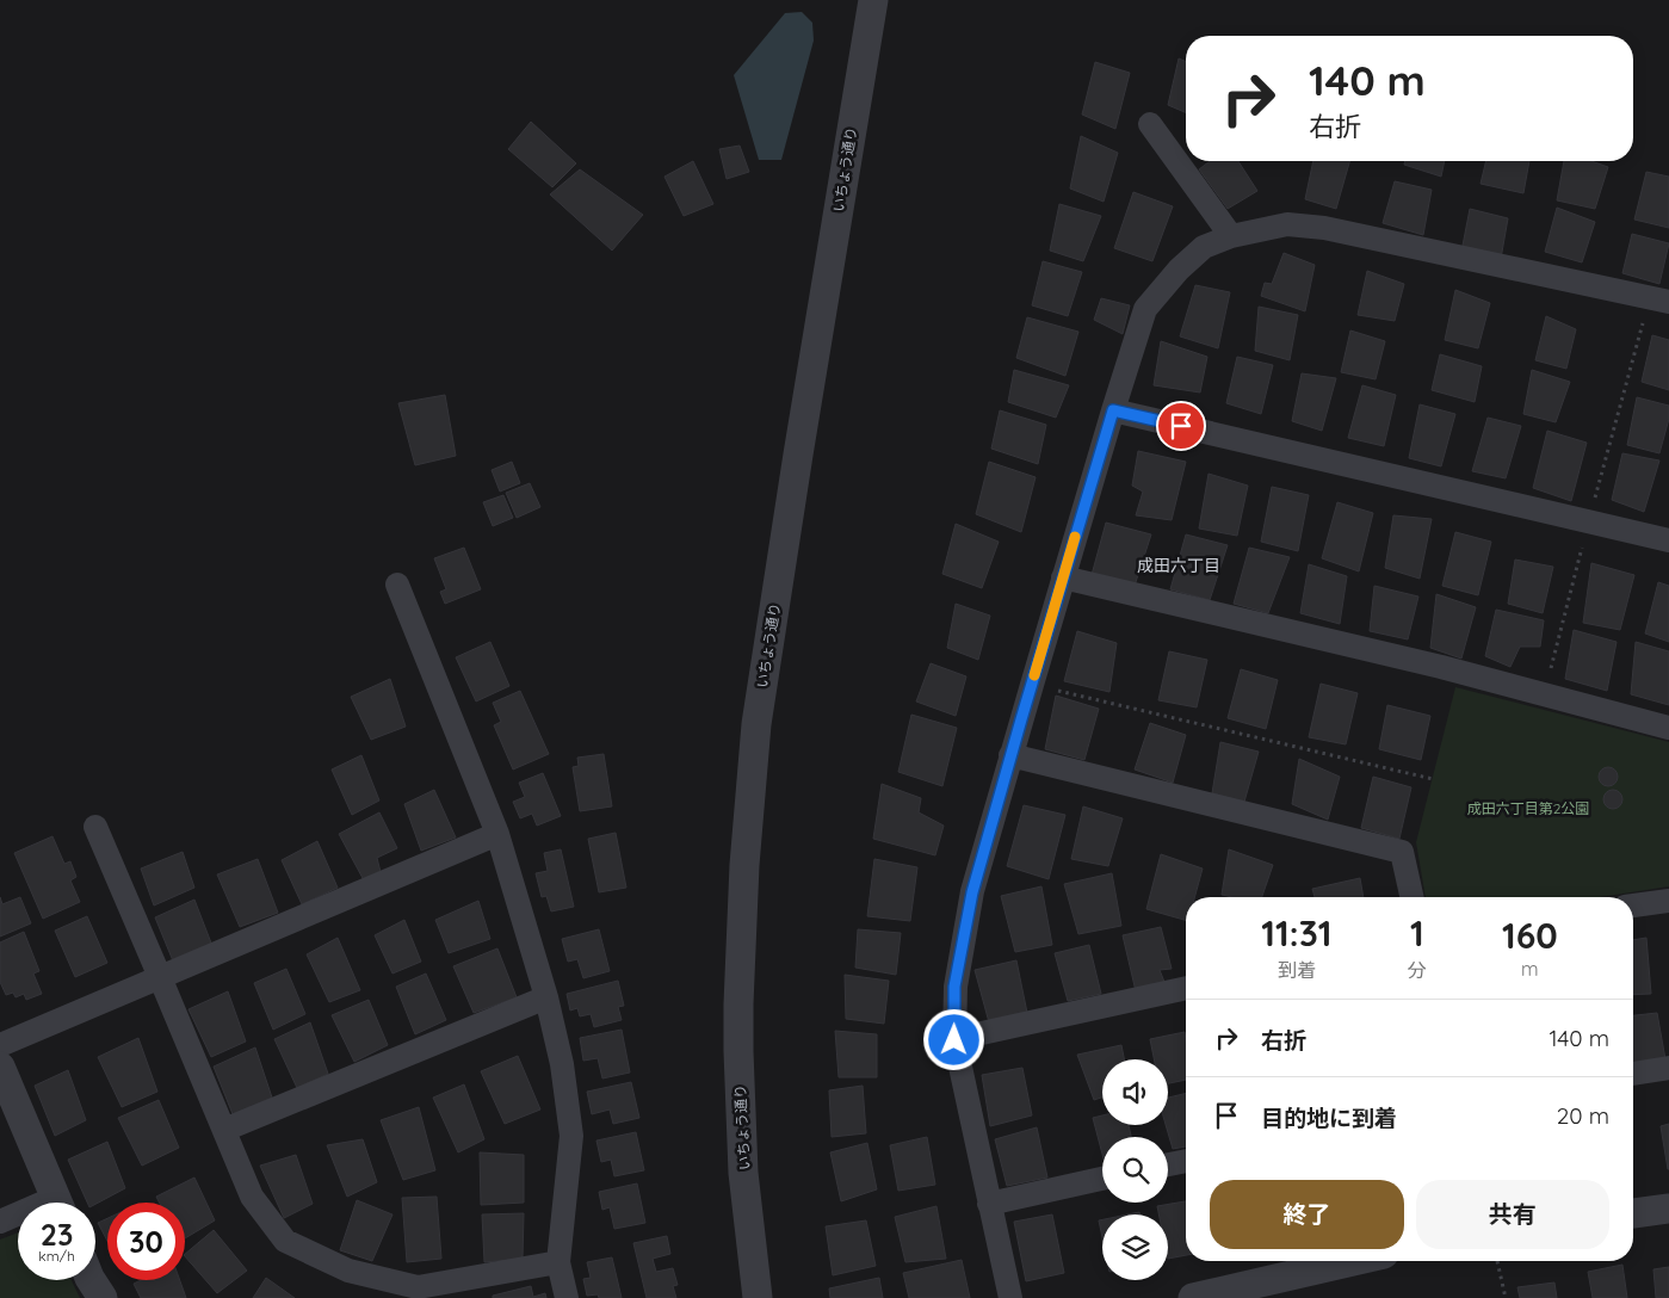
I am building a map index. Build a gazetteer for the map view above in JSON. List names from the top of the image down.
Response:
{
  "streets": {
    "street": ["いちょう通り"]
  },
  "districts": ["成田六丁目"],
  "parks": ["成田六丁目第2公園"],
  "page": {
    "turn": ["140 m", "右折"],
    "eta": [
      "11:31",
      "到着",
      "1",
      "分",
      "160",
      "m"
    ],
    "list": [
      {
        "name": "右折",
        "value": "140 m"
      },
      {
        "name": "目的地に到着",
        "value": "20 m"
      }
    ],
    "buttons": ["終了", "共有"],
    "speed": "23 km/h",
    "limit": "30"
  }
}
